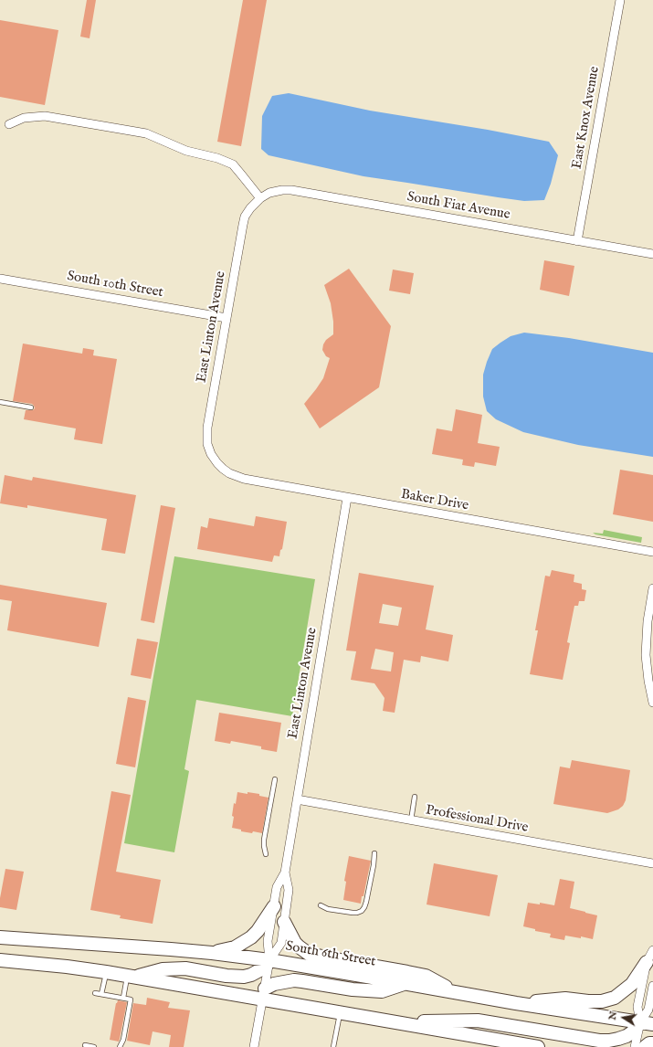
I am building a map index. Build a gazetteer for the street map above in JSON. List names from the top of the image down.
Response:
{
  "streets": {
    "main road": ["South 6th Street"],
    "street": [
      "East Knox Avenue",
      "South Fiat Avenue",
      "South 10th Street",
      "East Linton Avenue",
      "Baker Drive",
      "Professional Drive"
    ]
  },
  "crossings": [
    ["East Knox Avenue", "South Fiat Avenue"],
    ["South Fiat Avenue", "East Linton Avenue"],
    ["South 10th Street", "East Linton Avenue"],
    ["East Linton Avenue", "Baker Drive"],
    ["East Linton Avenue", "Professional Drive"],
    ["East Linton Avenue", "South 6th Street"]
  ],
  "north": "left"
}
